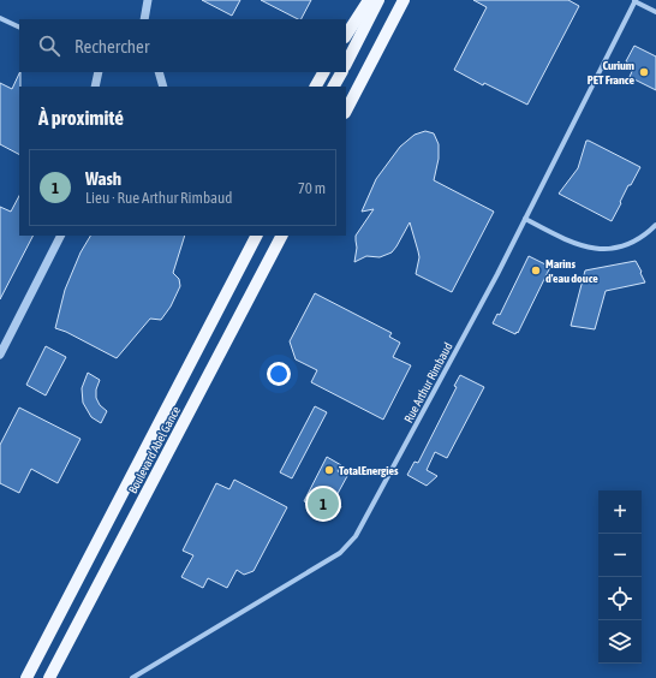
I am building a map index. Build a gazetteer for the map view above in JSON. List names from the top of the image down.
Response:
{
  "streets": {
    "main road": ["Boulevard Abel Gance"],
    "street": ["Rue Arthur Rimbaud"]
  },
  "places": ["Curium PET France", "Marins d'eau douce", "TotalEnergies"],
  "page": {
    "search": "Rechercher",
    "heading": "À proximité",
    "list": [
      {
        "mark": "1",
        "name": "Wash",
        "note": "Lieu · Rue Arthur Rimbaud",
        "value": "70 m"
      }
    ],
    "pins": "1",
    "map_buttons": ["+", "−"]
  }
}
